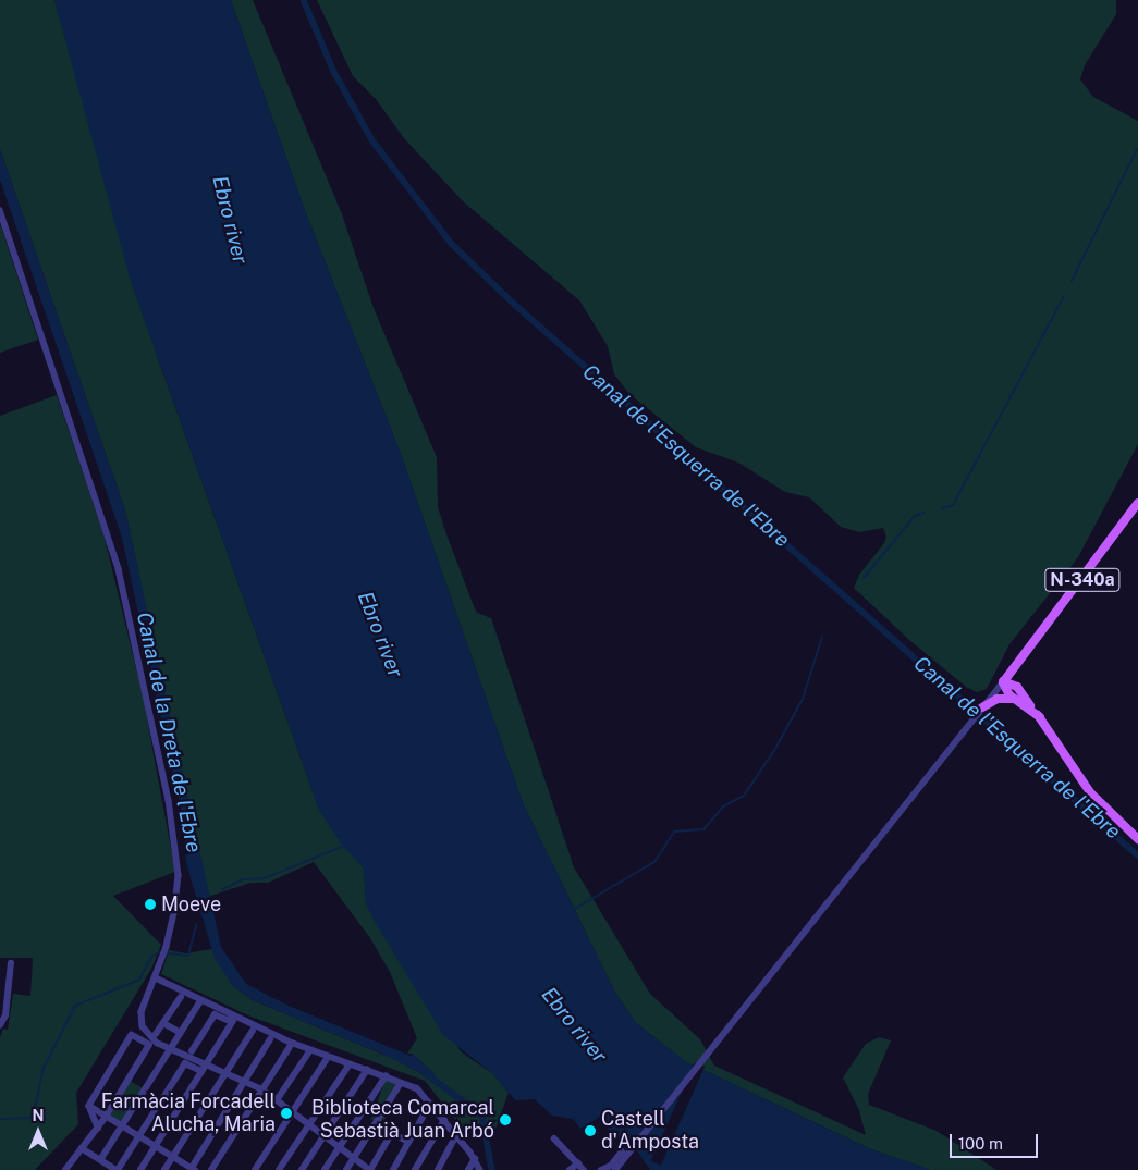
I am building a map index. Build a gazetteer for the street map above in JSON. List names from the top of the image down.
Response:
{
  "streets": {
    "main road": ["N-340a"]
  },
  "water": ["Ebro river", "Canal de l'Esquerra de l'Ebre", "Canal de la Dreta de l'Ebre"],
  "places": [
    "Moeve",
    "Farmàcia Forcadell Alucha, Maria",
    "Biblioteca Comarcal Sebastià Juan Arbó",
    "Castell d'Amposta"
  ],
  "scale_bar": "100 m",
  "north": "top"
}
